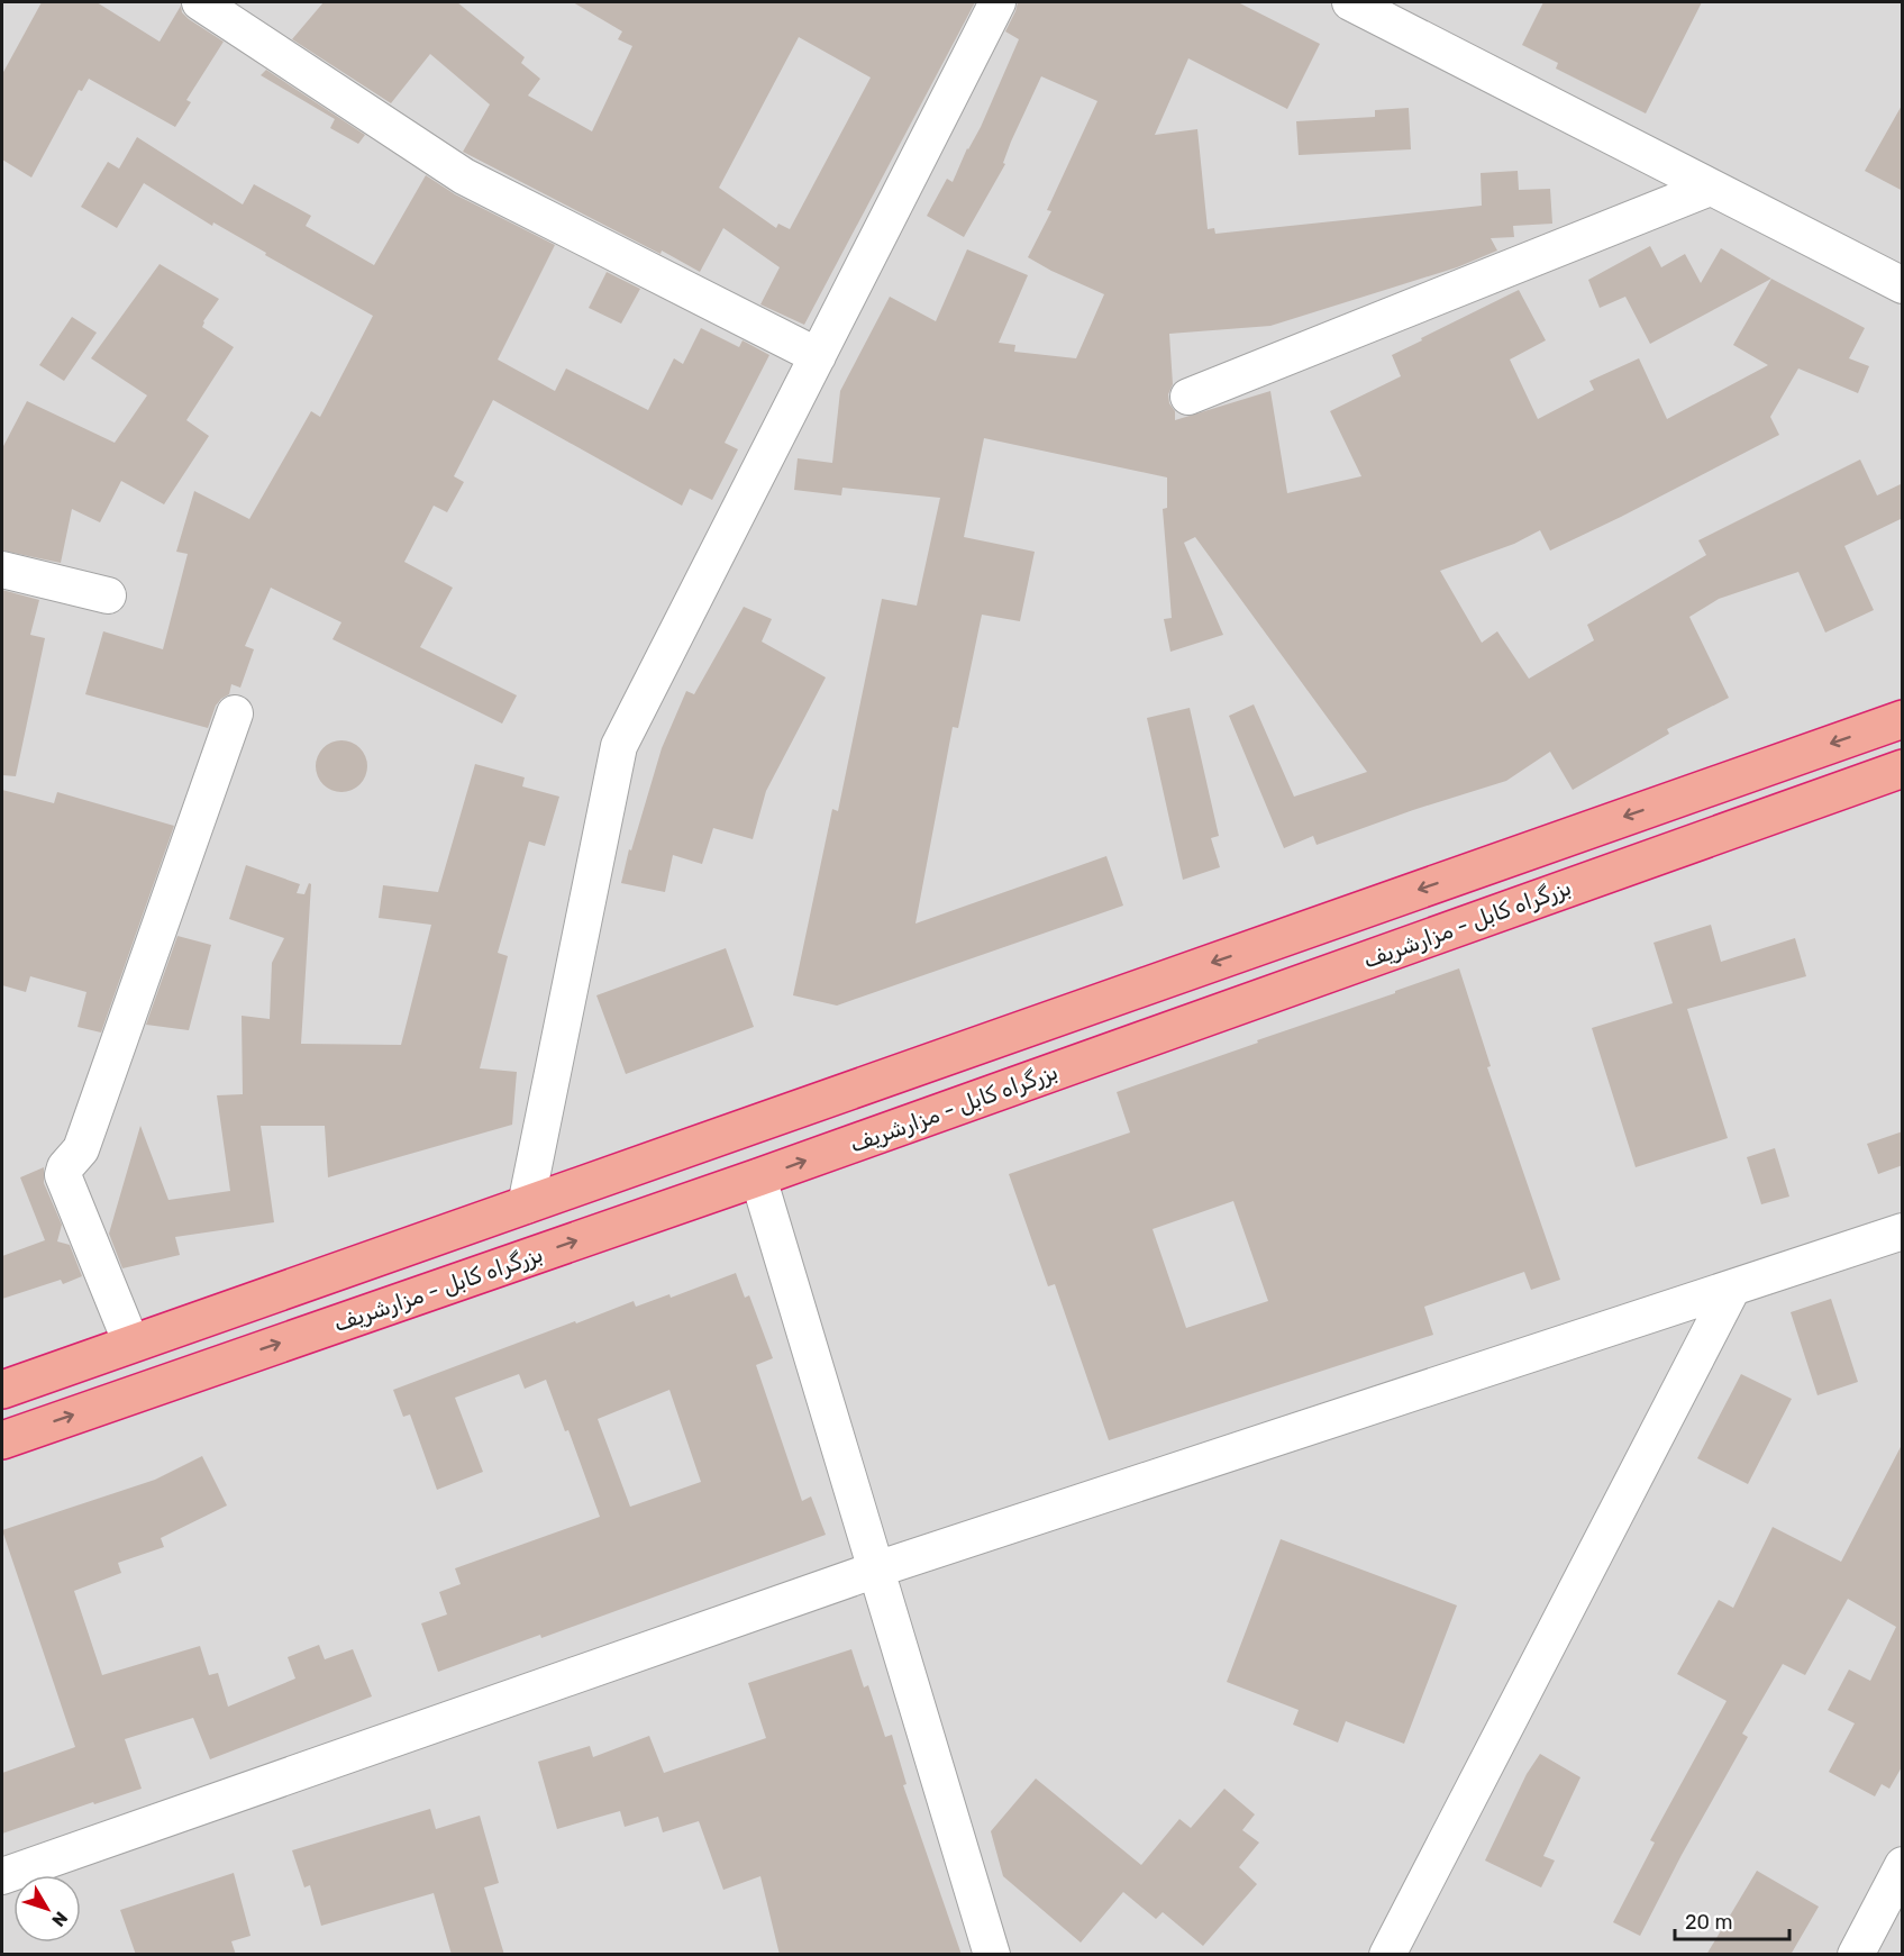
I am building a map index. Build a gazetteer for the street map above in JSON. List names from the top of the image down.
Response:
{
  "streets": {
    "highway": ["بزرگراه کابل - مزارشریف"]
  },
  "scale_bar": "20 m",
  "north": "bottom right"
}
